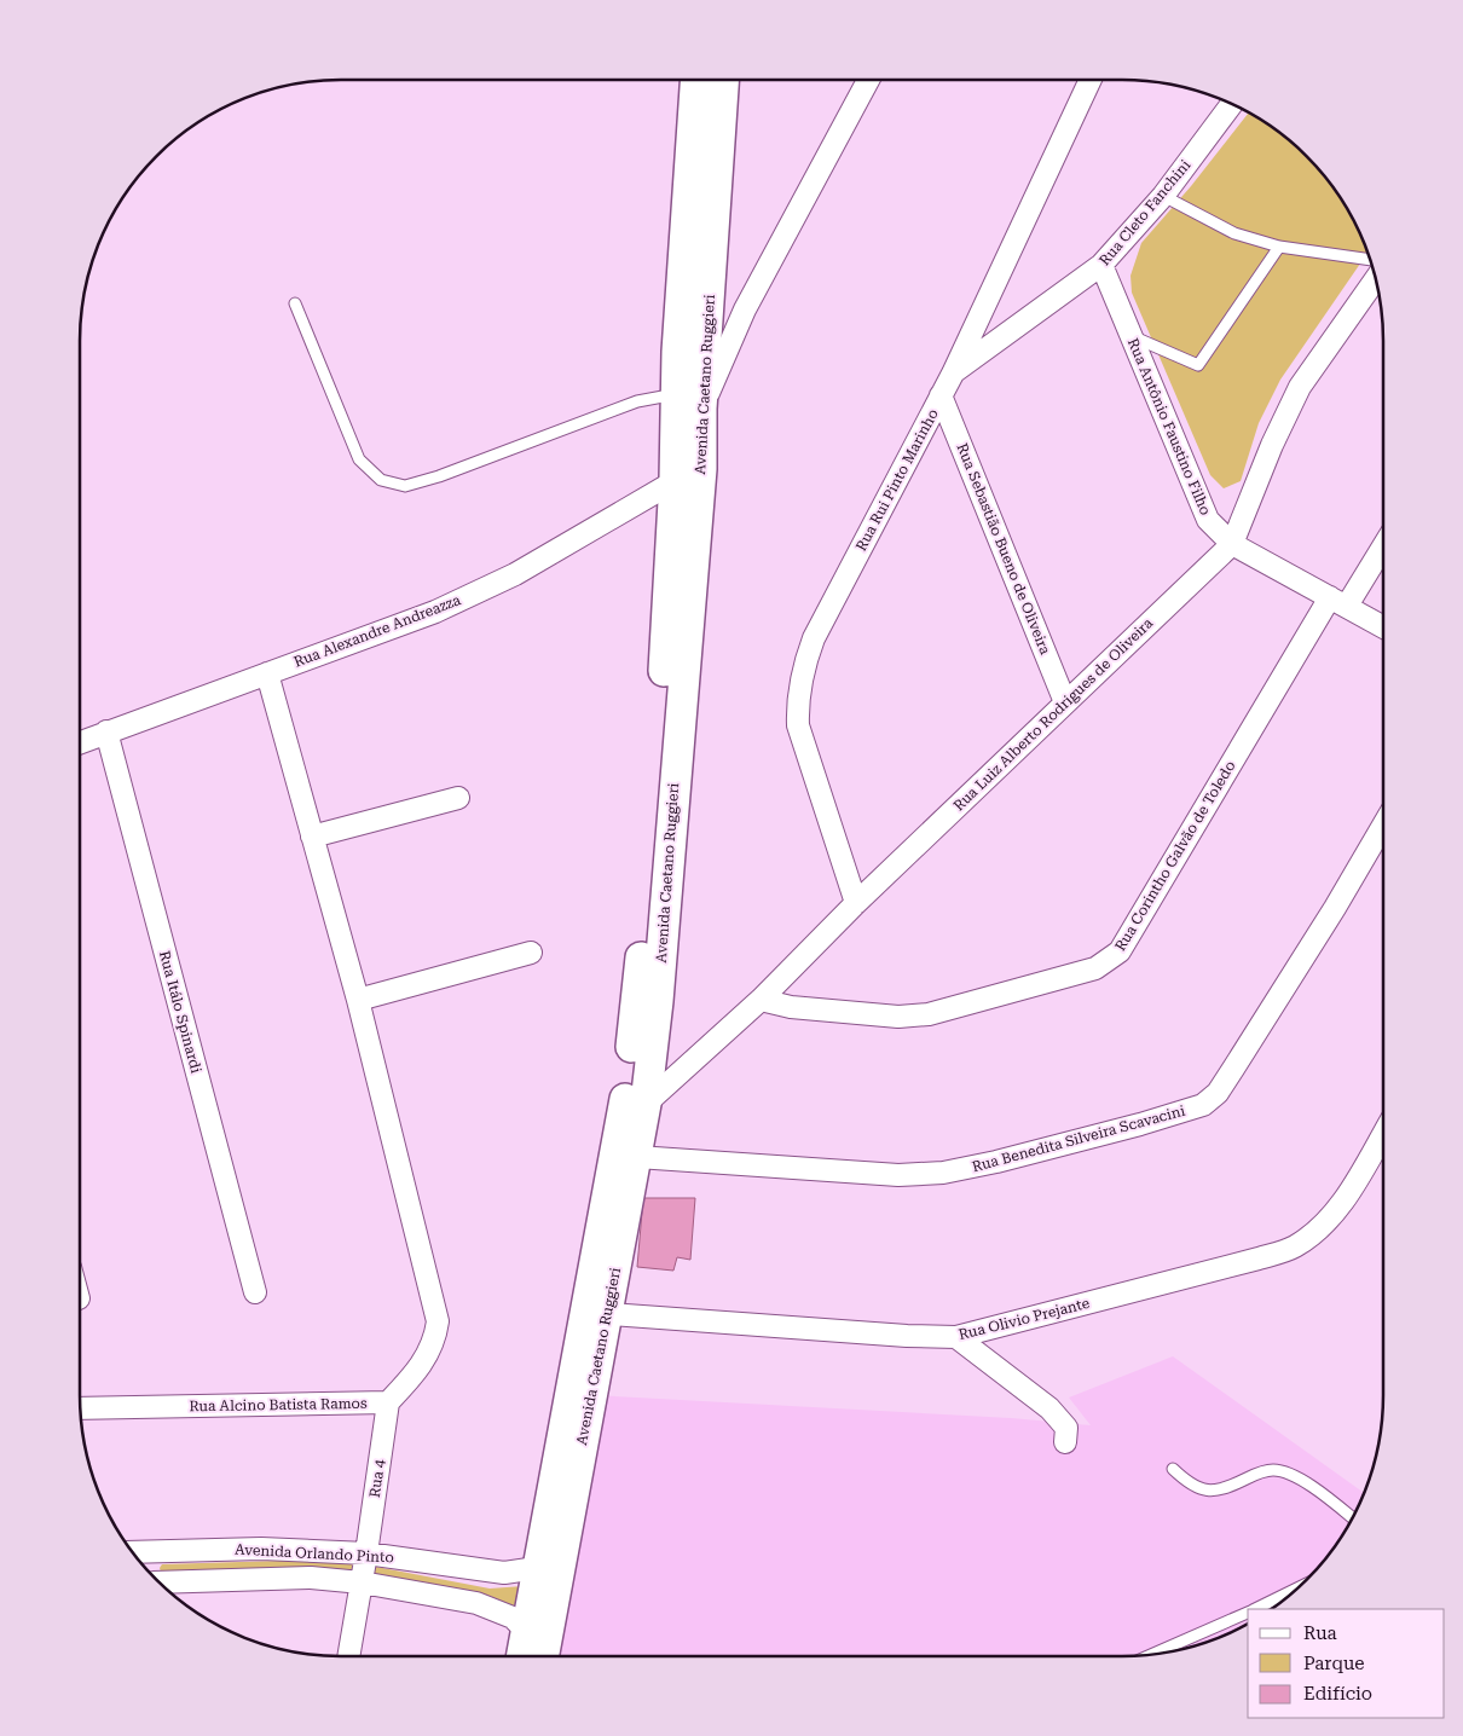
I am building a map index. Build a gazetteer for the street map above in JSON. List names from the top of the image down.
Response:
{
  "streets": {
    "main road": ["Avenida Caetano Ruggieri"],
    "street": [
      "Rua Cleto Fanchini",
      "Rua Antônio Faustino Filho",
      "Rua Rui Pinto Marinho",
      "Rua Sebastião Bueno de Oliveira",
      "Rua Alexandre Andreazza",
      "Rua Luiz Alberto Rodrigues de Oliveira",
      "Rua Corintho Galvão de Toledo",
      "Rua Itálo Spinardi",
      "Rua Benedita Silveira Scavacini",
      "Rua Olivio Prejante",
      "Rua Alcino Batista Ramos",
      "Rua 4",
      "Avenida Orlando Pinto"
    ]
  },
  "crossings": [
    ["Rua Cleto Fanchini", "Rua Antônio Faustino Filho"],
    ["Rua Cleto Fanchini", "Rua Rui Pinto Marinho"],
    ["Avenida Caetano Ruggieri", "Rua Alexandre Andreazza"],
    ["Avenida Caetano Ruggieri", "Rua Luiz Alberto Rodrigues de Oliveira"],
    ["Avenida Caetano Ruggieri", "Rua Benedita Silveira Scavacini"],
    ["Avenida Caetano Ruggieri", "Rua Olivio Prejante"],
    ["Avenida Caetano Ruggieri", "Avenida Orlando Pinto"],
    ["Rua Antônio Faustino Filho", "Rua Luiz Alberto Rodrigues de Oliveira"],
    ["Rua Antônio Faustino Filho", "Rua Corintho Galvão de Toledo"],
    ["Rua Rui Pinto Marinho", "Rua Sebastião Bueno de Oliveira"],
    ["Rua Rui Pinto Marinho", "Rua Luiz Alberto Rodrigues de Oliveira"],
    ["Rua Sebastião Bueno de Oliveira", "Rua Luiz Alberto Rodrigues de Oliveira"],
    ["Rua Alexandre Andreazza", "Rua Itálo Spinardi"],
    ["Rua Luiz Alberto Rodrigues de Oliveira", "Rua Corintho Galvão de Toledo"],
    ["Rua Alcino Batista Ramos", "Rua 4"],
    ["Rua 4", "Avenida Orlando Pinto"]
  ],
  "legend": ["Rua", "Parque", "Edifício"]
}
